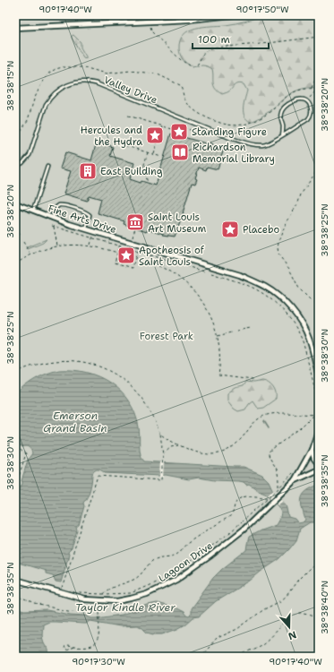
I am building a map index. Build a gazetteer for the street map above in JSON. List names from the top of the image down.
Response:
{
  "streets": {
    "street": ["Fine Arts Drive", "Lagoon Drive"],
    "lane": ["Valley Drive"]
  },
  "water": ["Emerson Grand Basin", "Taylor Kindle River"],
  "parks": ["Forest Park"],
  "places": {
    "place": [
      "Standing Figure",
      "Hercules and the Hydra",
      "Placebo",
      "Apotheosis of Saint Louis"
    ],
    "library": ["Richardson Memorial Library"],
    "building": ["East Building"],
    "museum": ["Saint Louis Art Museum"]
  },
  "scale_bar": "100 m",
  "north": "bottom",
  "coordinates": [
    "90°17'40\"W",
    "90°17'50\"W",
    "38°38'15\"N",
    "38°38'20\"N",
    "38°38'25\"N",
    "38°38'30\"N",
    "38°38'35\"N",
    "38°38'40\"N",
    "90°17'30\"W"
  ]
}
